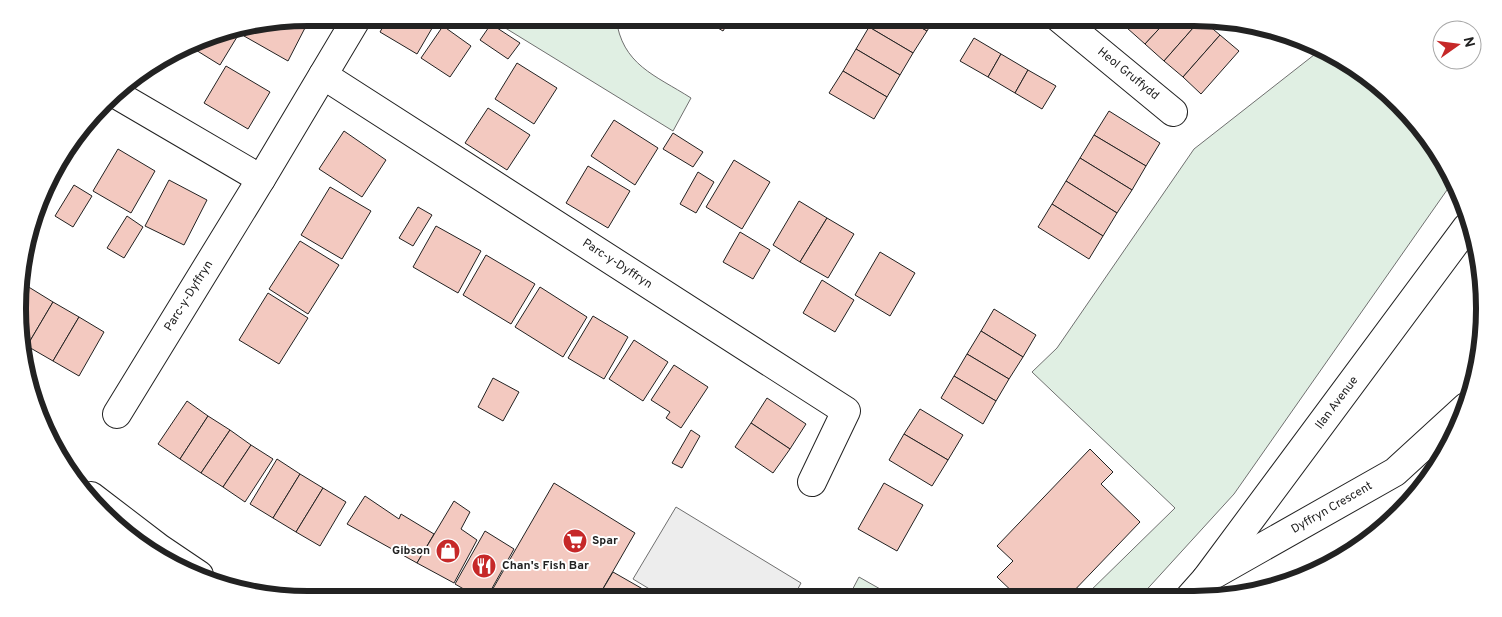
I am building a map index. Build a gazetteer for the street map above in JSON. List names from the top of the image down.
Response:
{
  "streets": {
    "street": [
      "Heol Gruffydd",
      "Parc-y-Dyffryn",
      "Ilan Avenue",
      "Dyffryn Crescent"
    ]
  },
  "crossings": [
    ["Ilan Avenue", "Dyffryn Crescent"]
  ],
  "places": {
    "supermarket": ["Spar"],
    "shop": ["Gibson"],
    "restaurant": ["Chan's Fish Bar"]
  },
  "north": "right"
}
